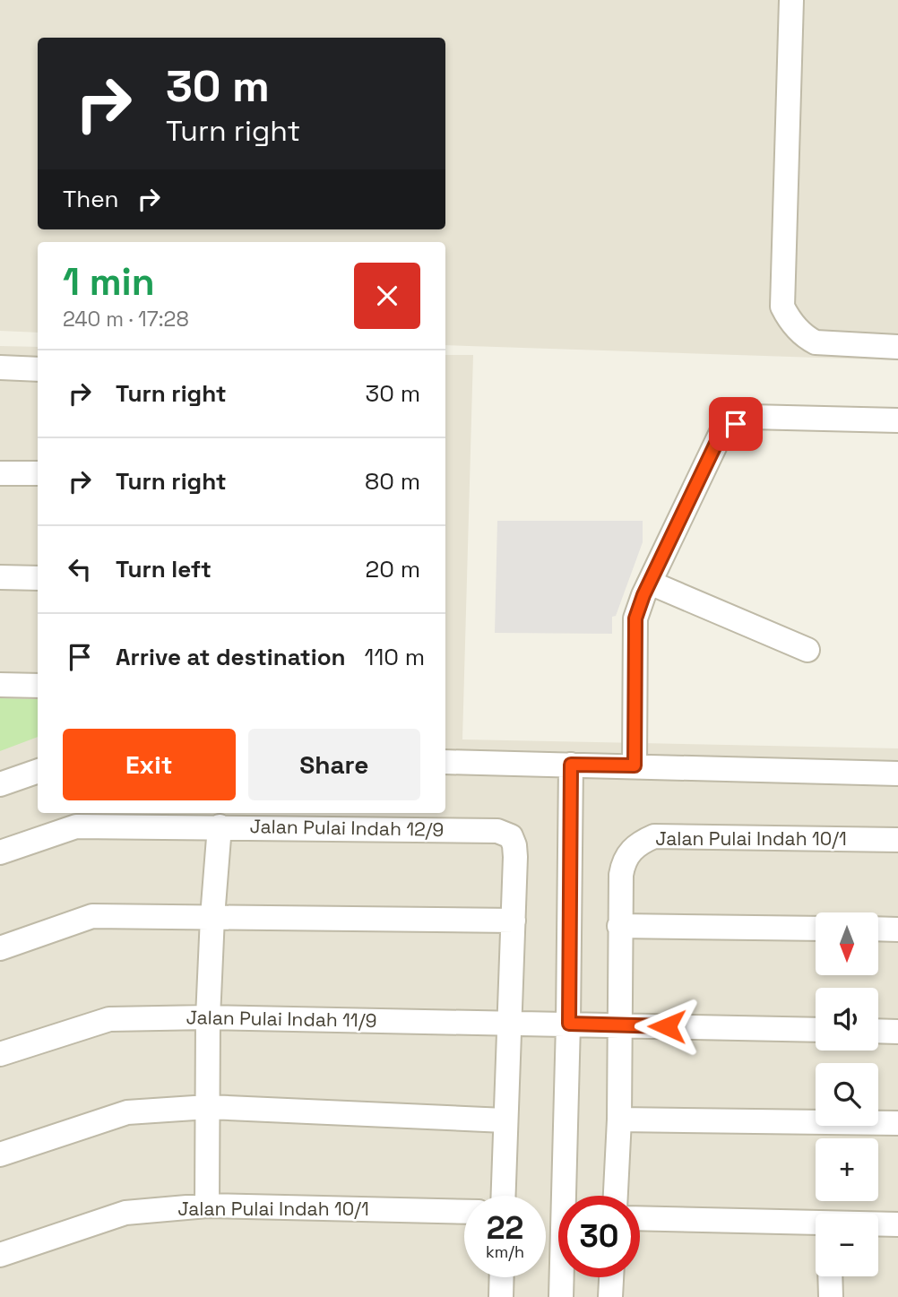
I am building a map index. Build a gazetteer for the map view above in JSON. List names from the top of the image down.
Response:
{
  "streets": {
    "street": ["Jalan Pulai Indah 12/9", "Jalan Pulai Indah 10/1", "Jalan Pulai Indah 11/9"]
  },
  "crossings": [
    ["Jalan Pulai Indah 12/9", "Jalan Pulai Indah 11/9"],
    ["Jalan Pulai Indah 10/1", "Jalan Pulai Indah 11/9"]
  ],
  "north": "bottom",
  "page": {
    "turn": ["30 m", "Turn right"],
    "then": "Then",
    "heading": ["1 min", "240 m · 17:28"],
    "list": [
      {
        "name": "Turn right",
        "value": "30 m"
      },
      {
        "name": "Turn right",
        "value": "80 m"
      },
      {
        "name": "Turn left",
        "value": "20 m"
      },
      {
        "name": "Arrive at destination",
        "value": "110 m"
      }
    ],
    "buttons": ["Exit", "Share"],
    "map_buttons": ["+", "−"],
    "speed": "22 km/h",
    "limit": "30"
  }
}
